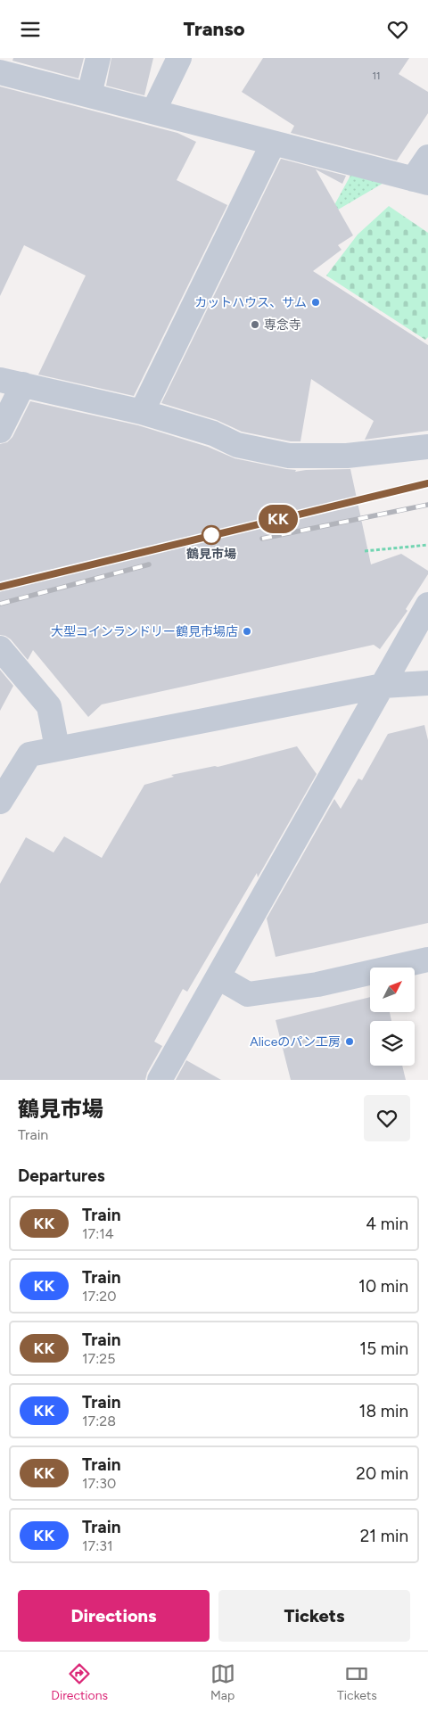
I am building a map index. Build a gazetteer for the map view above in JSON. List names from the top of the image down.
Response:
{
  "places": [
    "カットハウス、サム",
    "専念寺",
    "鶴見市場",
    "大型コインランドリー鶴見市場店",
    "Aliceのパン工房"
  ],
  "house_numbers": ["11"],
  "north": "top right",
  "page": {
    "header": "Transo",
    "on_map": "KK",
    "heading": [
      ["鶴見市場", "Train"],
      "Departures"
    ],
    "list": [
      {
        "mark": "KK",
        "name": "Train",
        "note": "17:14",
        "value": "4 min"
      },
      {
        "mark": "KK",
        "name": "Train",
        "note": "17:20",
        "value": "10 min"
      },
      {
        "mark": "KK",
        "name": "Train",
        "note": "17:25",
        "value": "15 min"
      },
      {
        "mark": "KK",
        "name": "Train",
        "note": "17:28",
        "value": "18 min"
      },
      {
        "mark": "KK",
        "name": "Train",
        "note": "17:30",
        "value": "20 min"
      },
      {
        "mark": "KK",
        "name": "Train",
        "note": "17:31",
        "value": "21 min"
      }
    ],
    "buttons": ["Directions", "Tickets"],
    "tabs": ["Directions", "Map", "Tickets"]
  }
}
